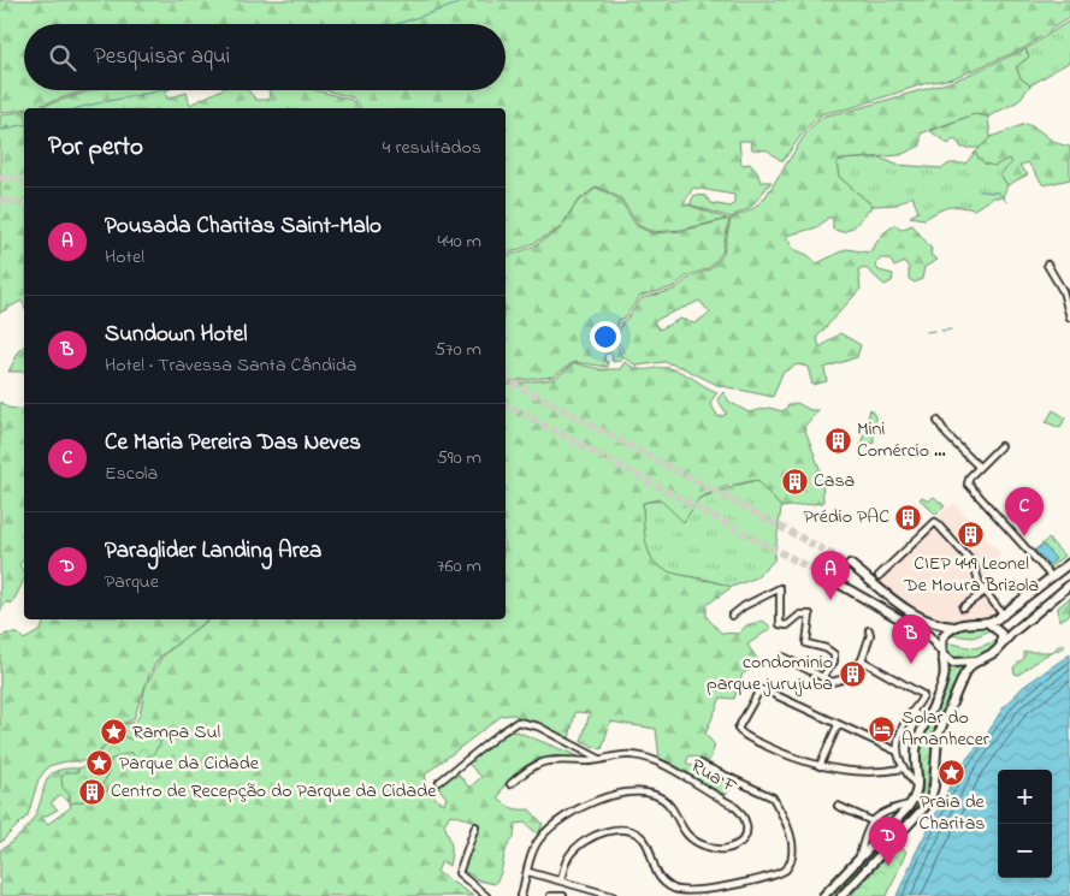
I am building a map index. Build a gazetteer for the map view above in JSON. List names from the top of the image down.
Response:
{
  "streets": {
    "street": ["Rua F"]
  },
  "places": {
    "building": [
      "Mini Comércio ...",
      "Casa",
      "Prédio PAC",
      "CIEP 449 Leonel De Moura Brizola",
      "condominio parque jurujuba",
      "Centro de Recepção do Parque da Cidade"
    ],
    "hotel": ["Solar do Amanhecer"],
    "place": ["Rampa Sul", "Parque da Cidade", "Praia de Charitas"]
  },
  "page": {
    "search": "Pesquisar aqui",
    "heading": ["Por perto", "4 resultados"],
    "list": [
      {
        "mark": "A",
        "name": "Pousada Charitas Saint-Malo",
        "note": "Hotel",
        "value": "440 m"
      },
      {
        "mark": "B",
        "name": "Sundown Hotel",
        "note": "Hotel · Travessa Santa Cândida",
        "value": "570 m"
      },
      {
        "mark": "C",
        "name": "Ce Maria Pereira Das Neves",
        "note": "Escola",
        "value": "590 m"
      },
      {
        "mark": "D",
        "name": "Paraglider Landing Area",
        "note": "Parque",
        "value": "760 m"
      }
    ],
    "pins": [
      "C",
      "A",
      "B",
      "D"
    ],
    "map_buttons": ["+", "−"]
  }
}
